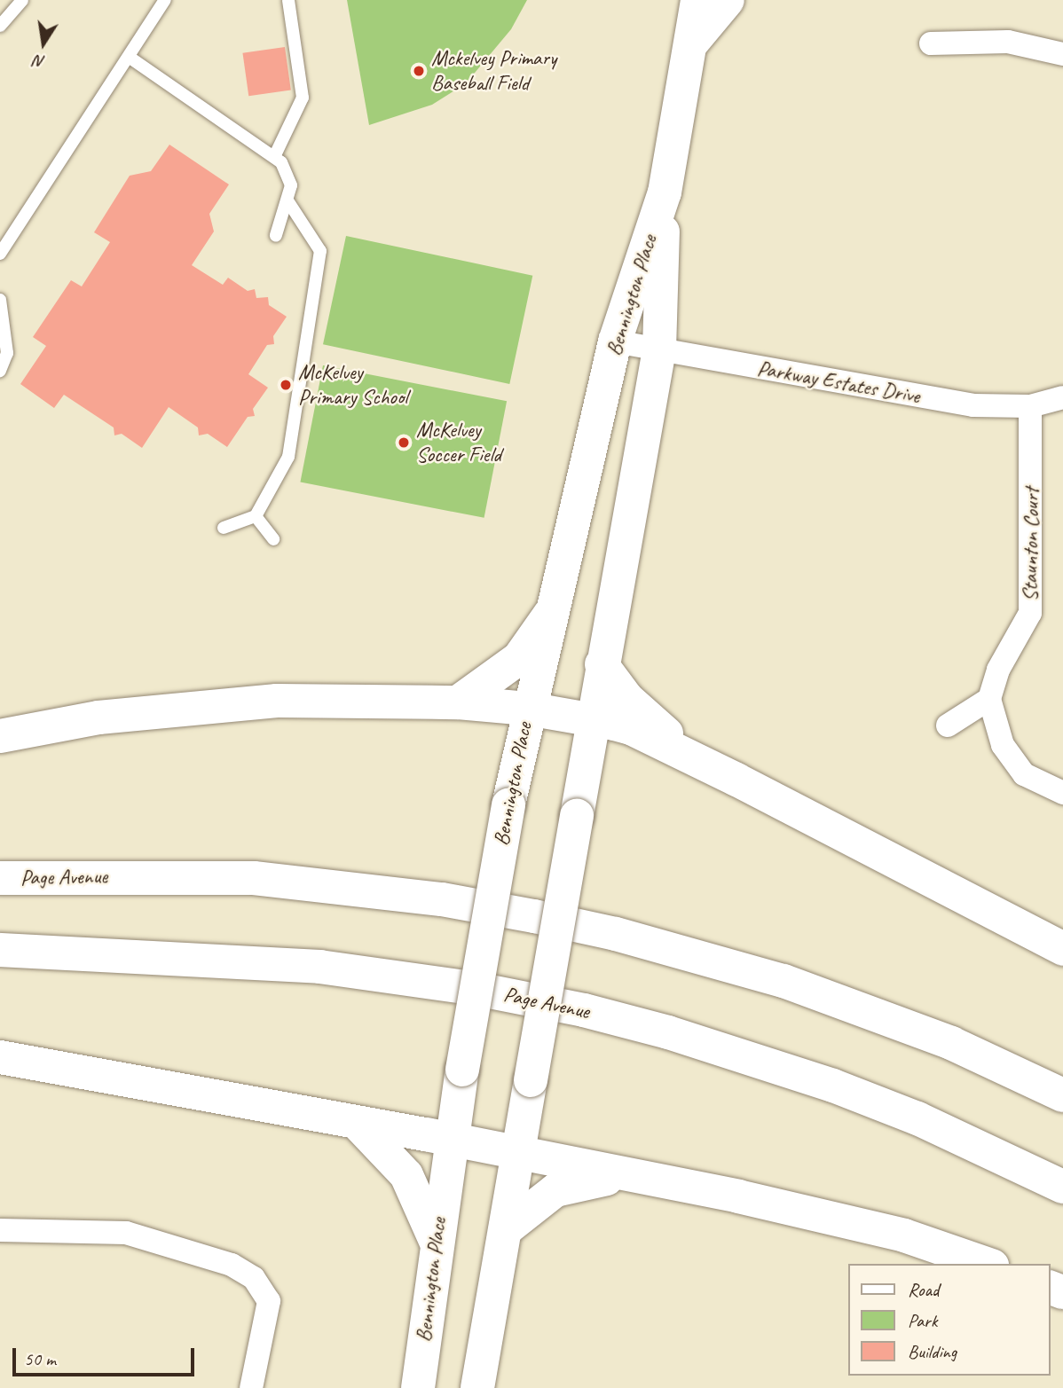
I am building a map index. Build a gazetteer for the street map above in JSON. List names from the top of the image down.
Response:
{
  "streets": {
    "main road": ["Bennington Place", "Page Avenue"],
    "street": ["Parkway Estates Drive", "Staunton Court"]
  },
  "crossings": [
    ["Bennington Place", "Parkway Estates Drive"],
    ["Parkway Estates Drive", "Staunton Court"]
  ],
  "places": ["Mckelvey Primary Baseball Field", "McKelvey Primary School", "McKelvey Soccer Field"],
  "legend": ["Road", "Park", "Building"],
  "scale_bar": "50 m",
  "north": "bottom"
}
